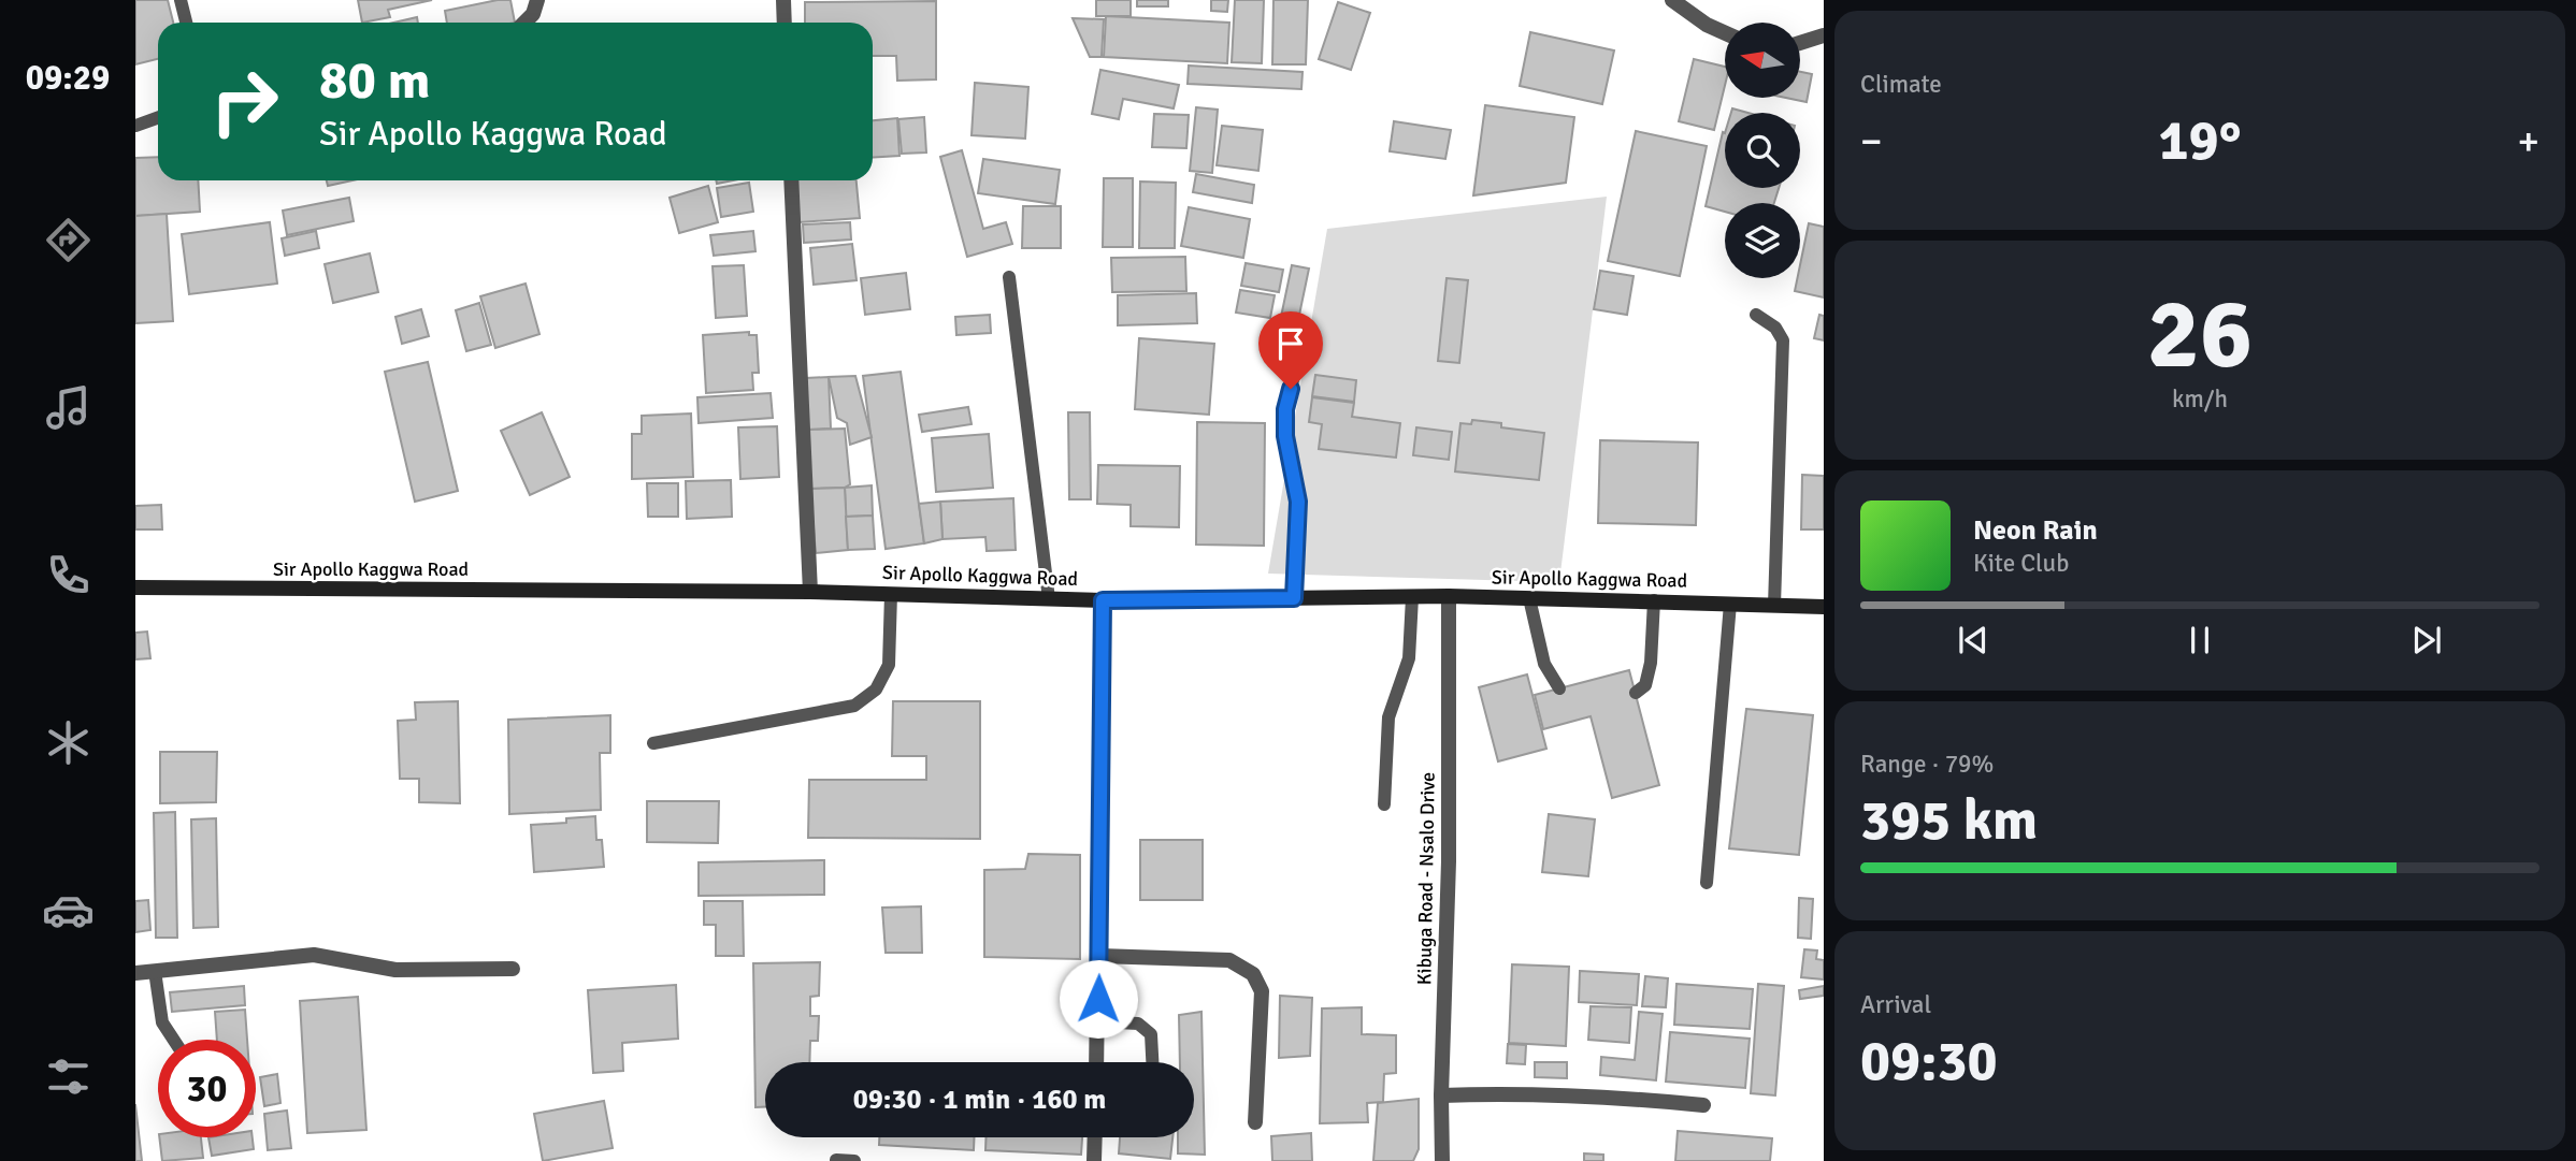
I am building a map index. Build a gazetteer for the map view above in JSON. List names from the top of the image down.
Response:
{
  "streets": {
    "main road": ["Sir Apollo Kaggwa Road"],
    "street": ["Kibuga Road - Nsalo Drive"]
  },
  "crossings": [
    ["Sir Apollo Kaggwa Road", "Kibuga Road - Nsalo Drive"]
  ],
  "north": "left",
  "page": {
    "tabs": "09:29",
    "tile": [
      "Climate",
      ["26", "km/h"],
      ["Range · 79%", "395 km"],
      ["Arrival", "09:30"]
    ],
    "turn": ["80 m", "Sir Apollo Kaggwa Road"],
    "heat": ["−", "19°", "+"],
    "song": ["Neon Rain", "Kite Club"],
    "limit": "30",
    "trip": "09:30 · 1 min · 160 m"
  }
}
